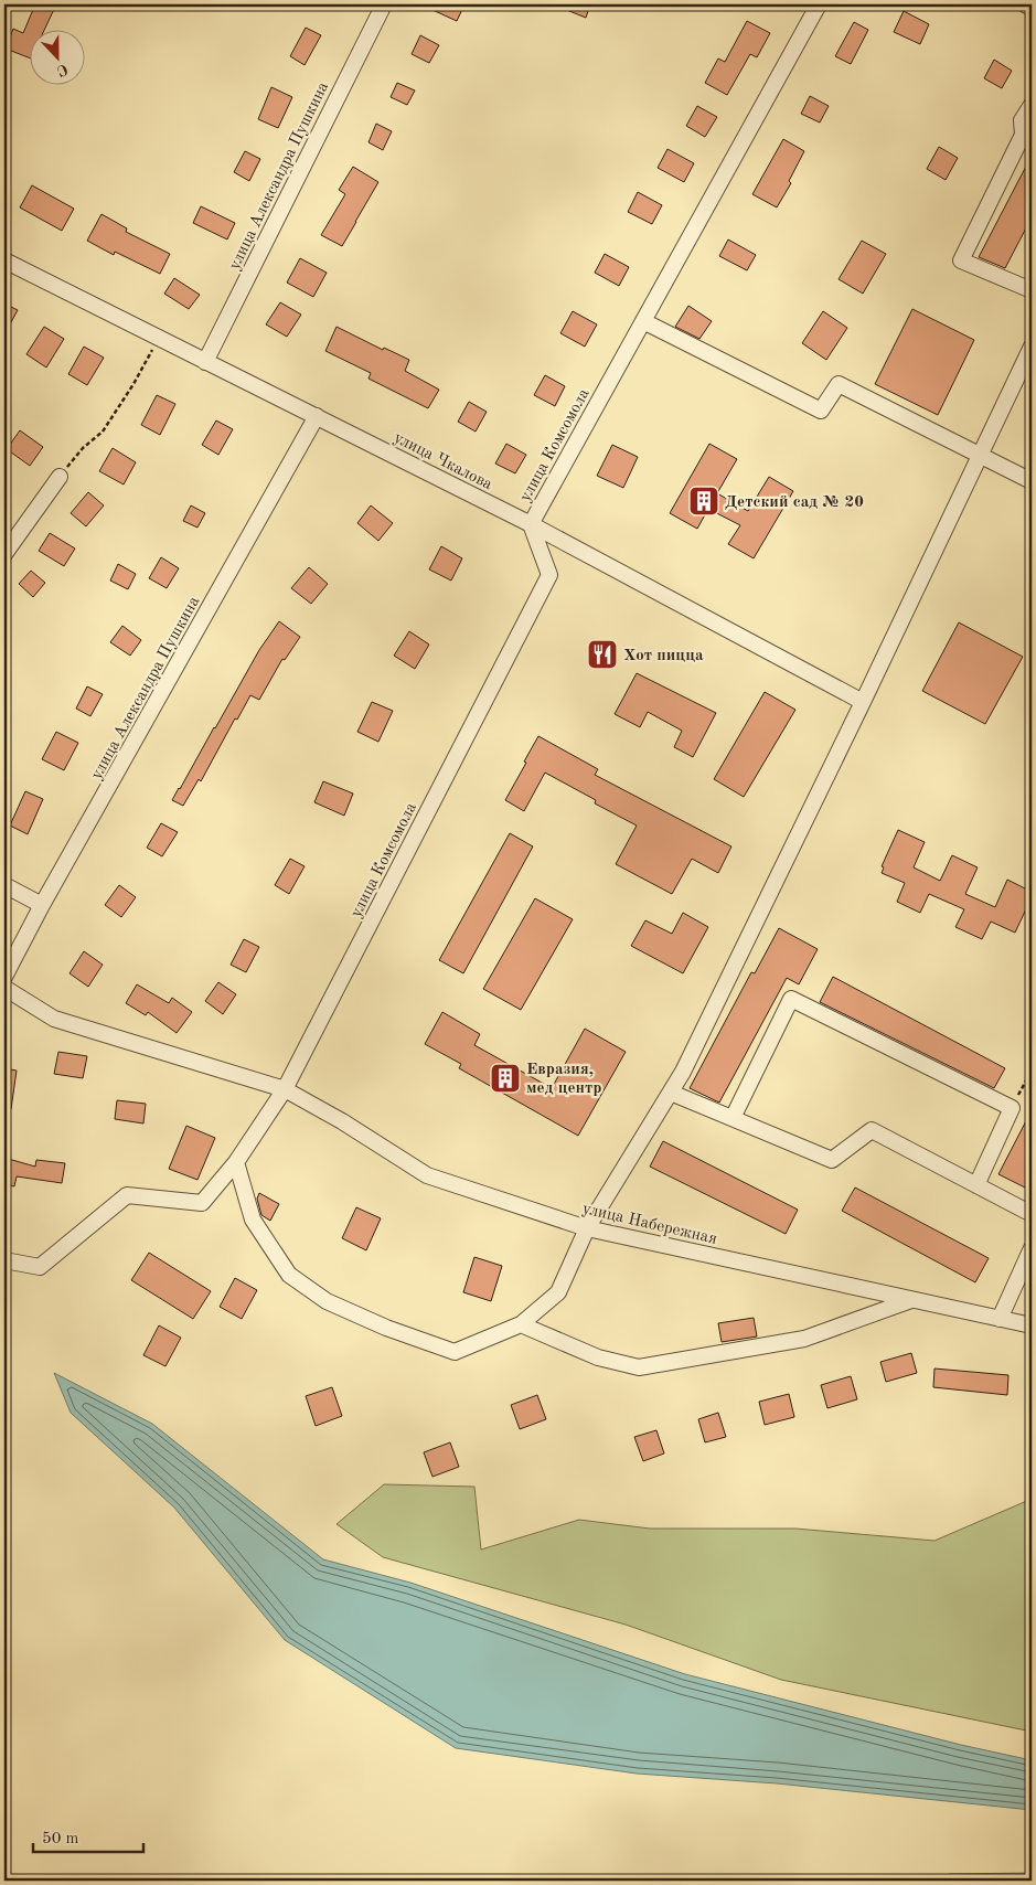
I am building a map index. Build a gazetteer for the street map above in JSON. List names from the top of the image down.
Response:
{
  "streets": {
    "street": [
      "улица Александра Пушкина",
      "улица Комсомола",
      "улица Чкалова",
      "улица Набережная"
    ]
  },
  "crossings": [
    ["улица Александра Пушкина", "улица Чкалова"],
    ["улица Комсомола", "улица Чкалова"],
    ["улица Комсомола", "улица Набережная"]
  ],
  "places": {
    "building": ["Детский сад № 20", "Евразия, мед центр"],
    "restaurant": ["Хот пицца"]
  },
  "scale_bar": "50 m",
  "north": "bottom"
}
